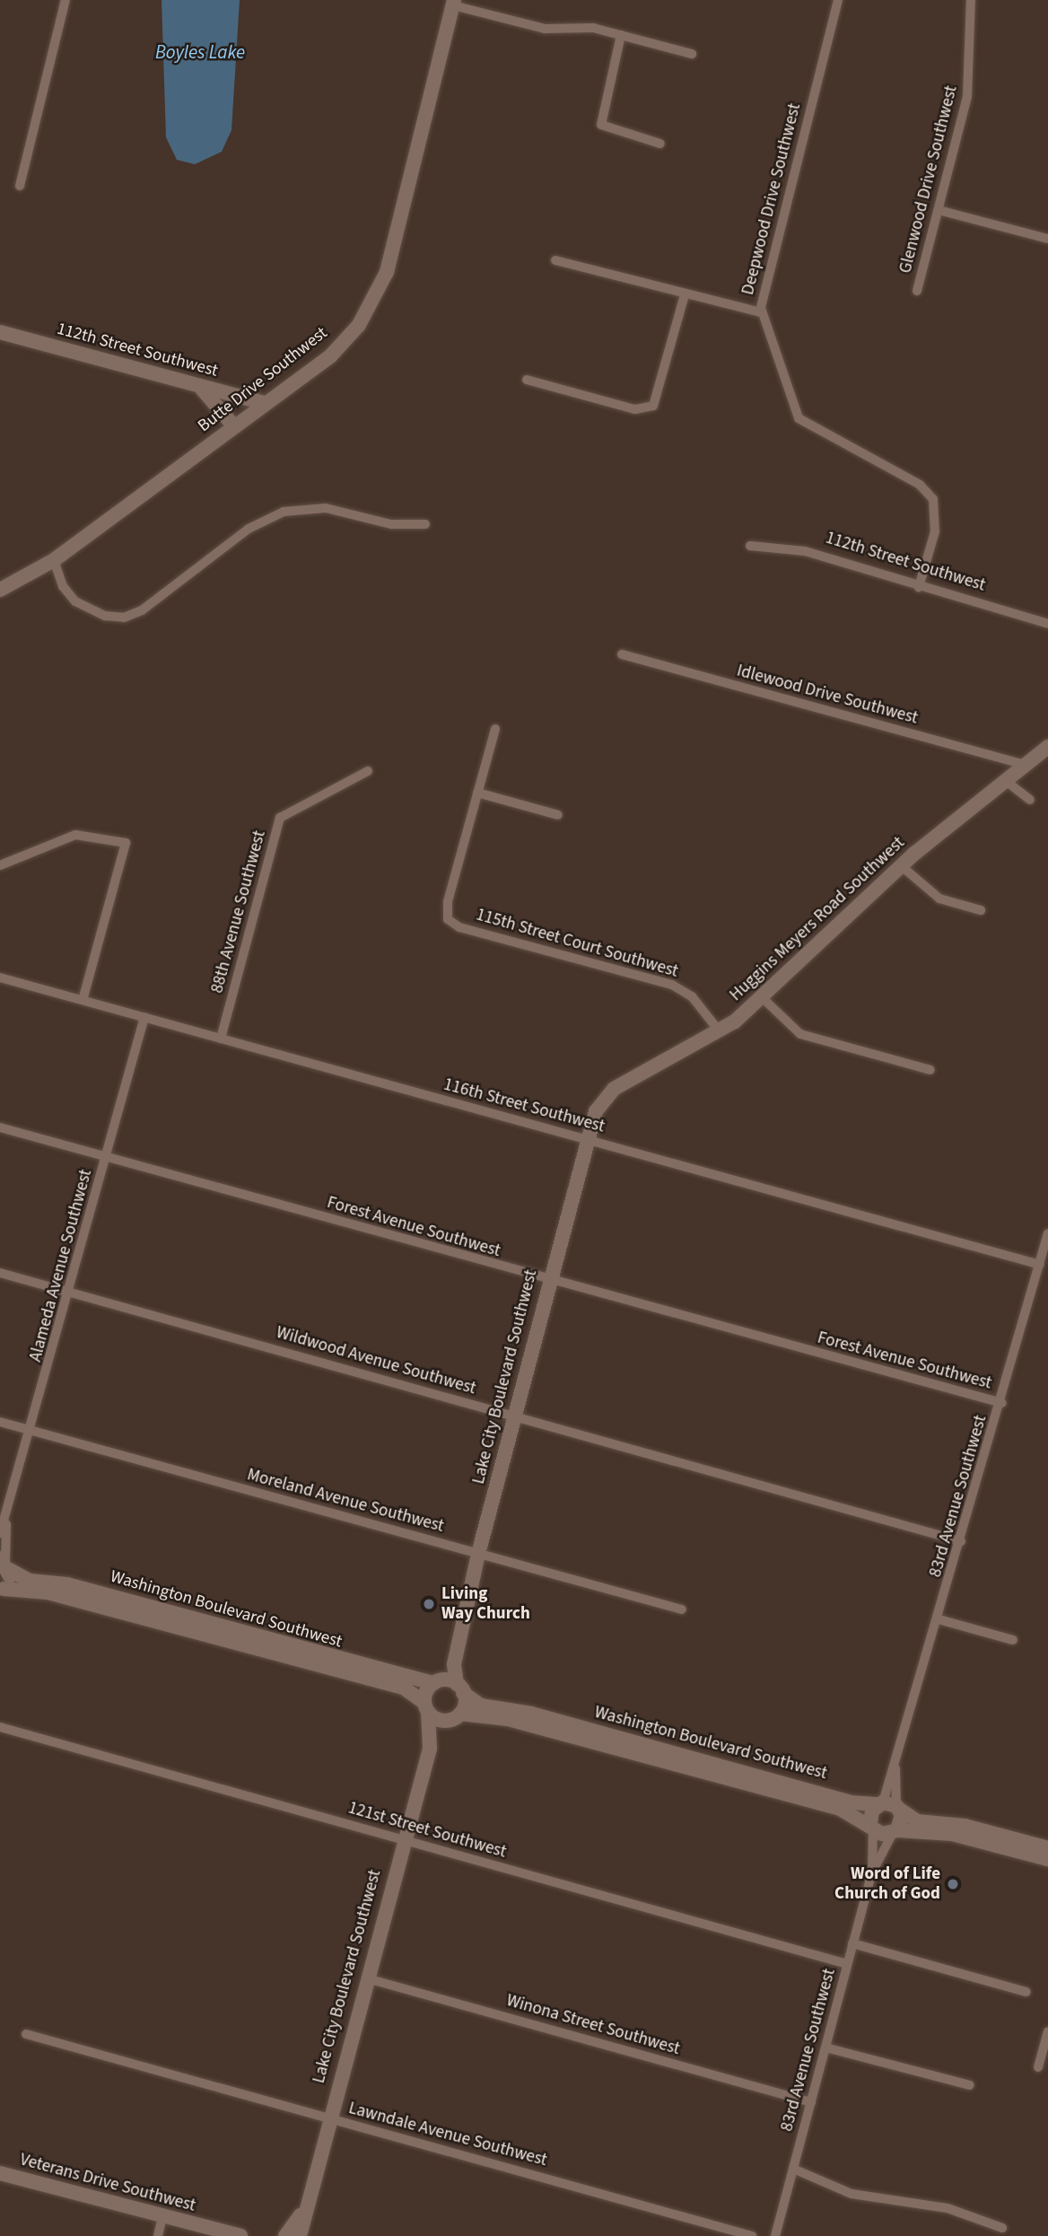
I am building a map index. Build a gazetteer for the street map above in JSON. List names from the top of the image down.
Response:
{
  "streets": {
    "street": [
      "Glenwood Drive Southwest",
      "Deepwood Drive Southwest",
      "112th Street Southwest",
      "Butte Drive Southwest",
      "Idlewood Drive Southwest",
      "88th Avenue Southwest",
      "Huggins Meyers Road Southwest",
      "115th Street Court Southwest",
      "116th Street Southwest",
      "Forest Avenue Southwest",
      "Alameda Avenue Southwest",
      "Wildwood Avenue Southwest",
      "Lake City Boulevard Southwest",
      "83rd Avenue Southwest",
      "Moreland Avenue Southwest",
      "Washington Boulevard Southwest",
      "121st Street Southwest",
      "Winona Street Southwest",
      "Lawndale Avenue Southwest",
      "Veterans Drive Southwest"
    ]
  },
  "crossings": [
    ["Deepwood Drive Southwest", "112th Street Southwest"],
    ["112th Street Southwest", "Butte Drive Southwest"],
    ["Idlewood Drive Southwest", "Huggins Meyers Road Southwest"],
    ["88th Avenue Southwest", "116th Street Southwest"],
    ["Huggins Meyers Road Southwest", "115th Street Court Southwest"],
    ["Huggins Meyers Road Southwest", "Lake City Boulevard Southwest"],
    ["116th Street Southwest", "Alameda Avenue Southwest"],
    ["116th Street Southwest", "Lake City Boulevard Southwest"],
    ["116th Street Southwest", "83rd Avenue Southwest"],
    ["Forest Avenue Southwest", "Alameda Avenue Southwest"],
    ["Forest Avenue Southwest", "Lake City Boulevard Southwest"],
    ["Forest Avenue Southwest", "83rd Avenue Southwest"],
    ["Alameda Avenue Southwest", "Wildwood Avenue Southwest"],
    ["Alameda Avenue Southwest", "Moreland Avenue Southwest"],
    ["Alameda Avenue Southwest", "Washington Boulevard Southwest"],
    ["Wildwood Avenue Southwest", "Lake City Boulevard Southwest"],
    ["Wildwood Avenue Southwest", "83rd Avenue Southwest"],
    ["Lake City Boulevard Southwest", "Moreland Avenue Southwest"],
    ["Lake City Boulevard Southwest", "Washington Boulevard Southwest"],
    ["Lake City Boulevard Southwest", "121st Street Southwest"],
    ["Lake City Boulevard Southwest", "Winona Street Southwest"],
    ["Lake City Boulevard Southwest", "Lawndale Avenue Southwest"],
    ["83rd Avenue Southwest", "Washington Boulevard Southwest"],
    ["83rd Avenue Southwest", "121st Street Southwest"],
    ["83rd Avenue Southwest", "Winona Street Southwest"]
  ],
  "water": ["Boyles Lake"],
  "places": ["Living Way Church", "Word of Life Church of God"]
}
